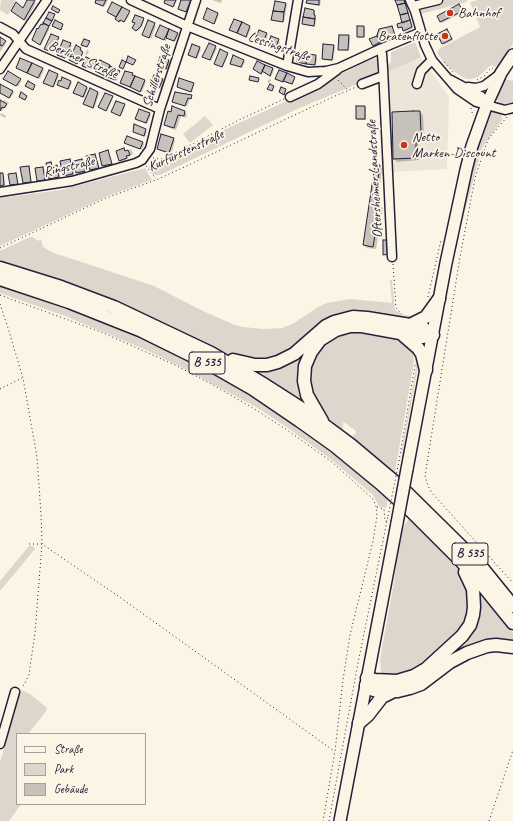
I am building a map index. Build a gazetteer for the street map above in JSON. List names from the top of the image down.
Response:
{
  "streets": {
    "highway": ["B 535"],
    "street": [
      "Lessingstraße",
      "Berliner Straße",
      "Schillerstraße",
      "Ringstraße",
      "Oftersheimer Landstraße"
    ],
    "path": ["Kurfürstenstraße"]
  },
  "crossings": [
    ["Lessingstraße", "Schillerstraße"],
    ["Lessingstraße", "Oftersheimer Landstraße"],
    ["Berliner Straße", "Schillerstraße"],
    ["Schillerstraße", "Ringstraße"],
    ["Oftersheimer Landstraße", "B 535"]
  ],
  "places": ["Bahnhof", "Bratenflotte", "Netto Marken-Discount"],
  "legend": ["Straße", "Park", "Gebäude"]
}
